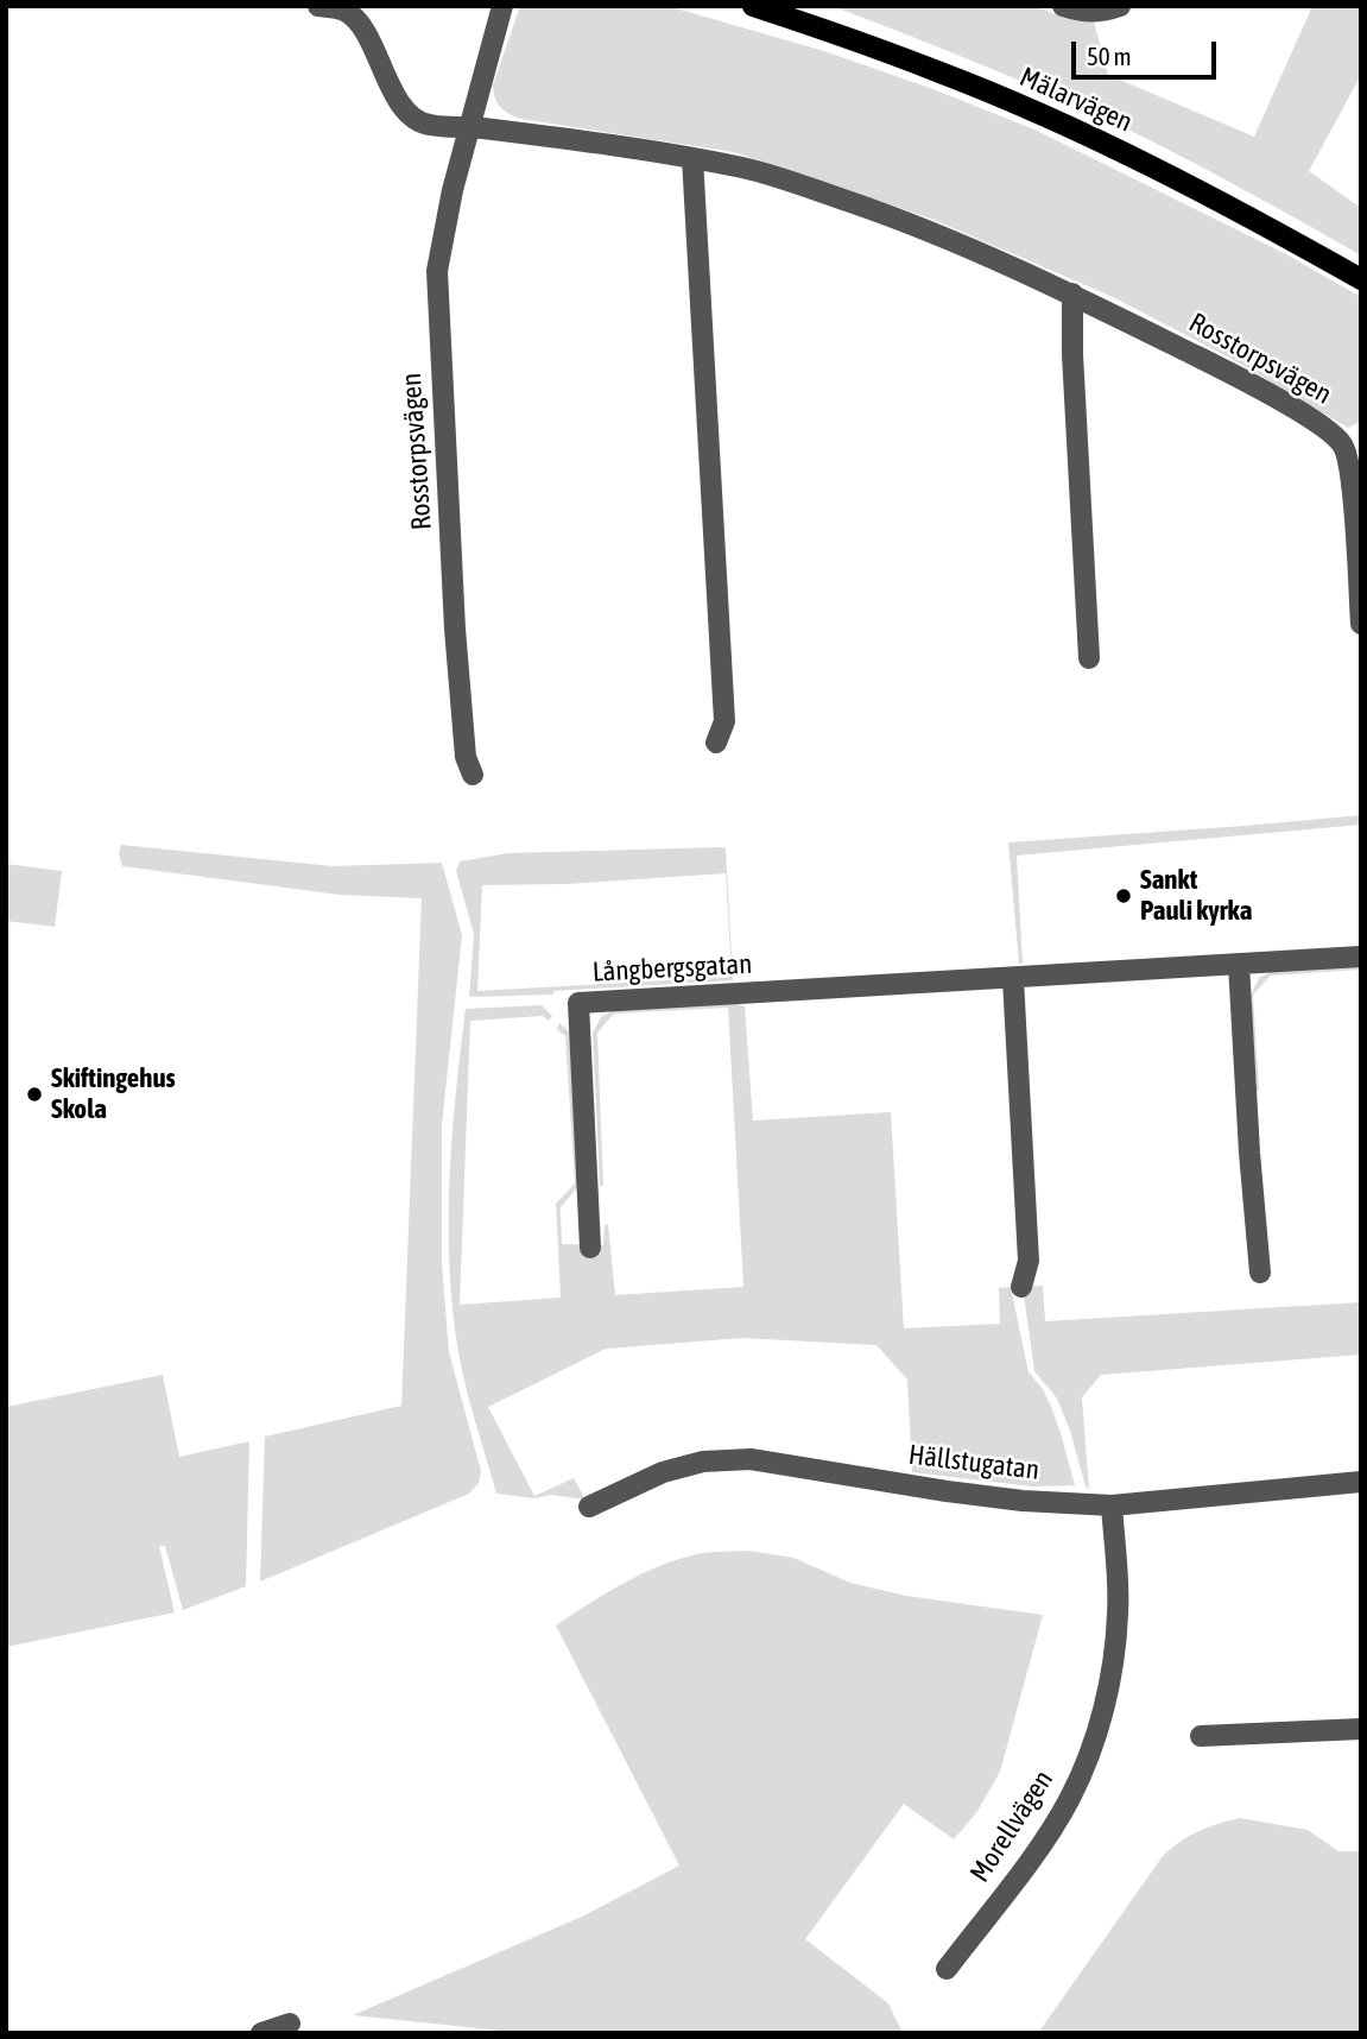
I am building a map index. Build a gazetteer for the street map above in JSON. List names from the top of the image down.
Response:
{
  "streets": {
    "main road": ["Mälarvägen"],
    "street": [
      "Rosstorpsvägen",
      "Långbergsgatan",
      "Hällstugatan",
      "Morellvägen"
    ]
  },
  "crossings": [
    ["Hällstugatan", "Morellvägen"]
  ],
  "places": ["Sankt Pauli kyrka", "Skiftingehus Skola"],
  "scale_bar": "50 m"
}
